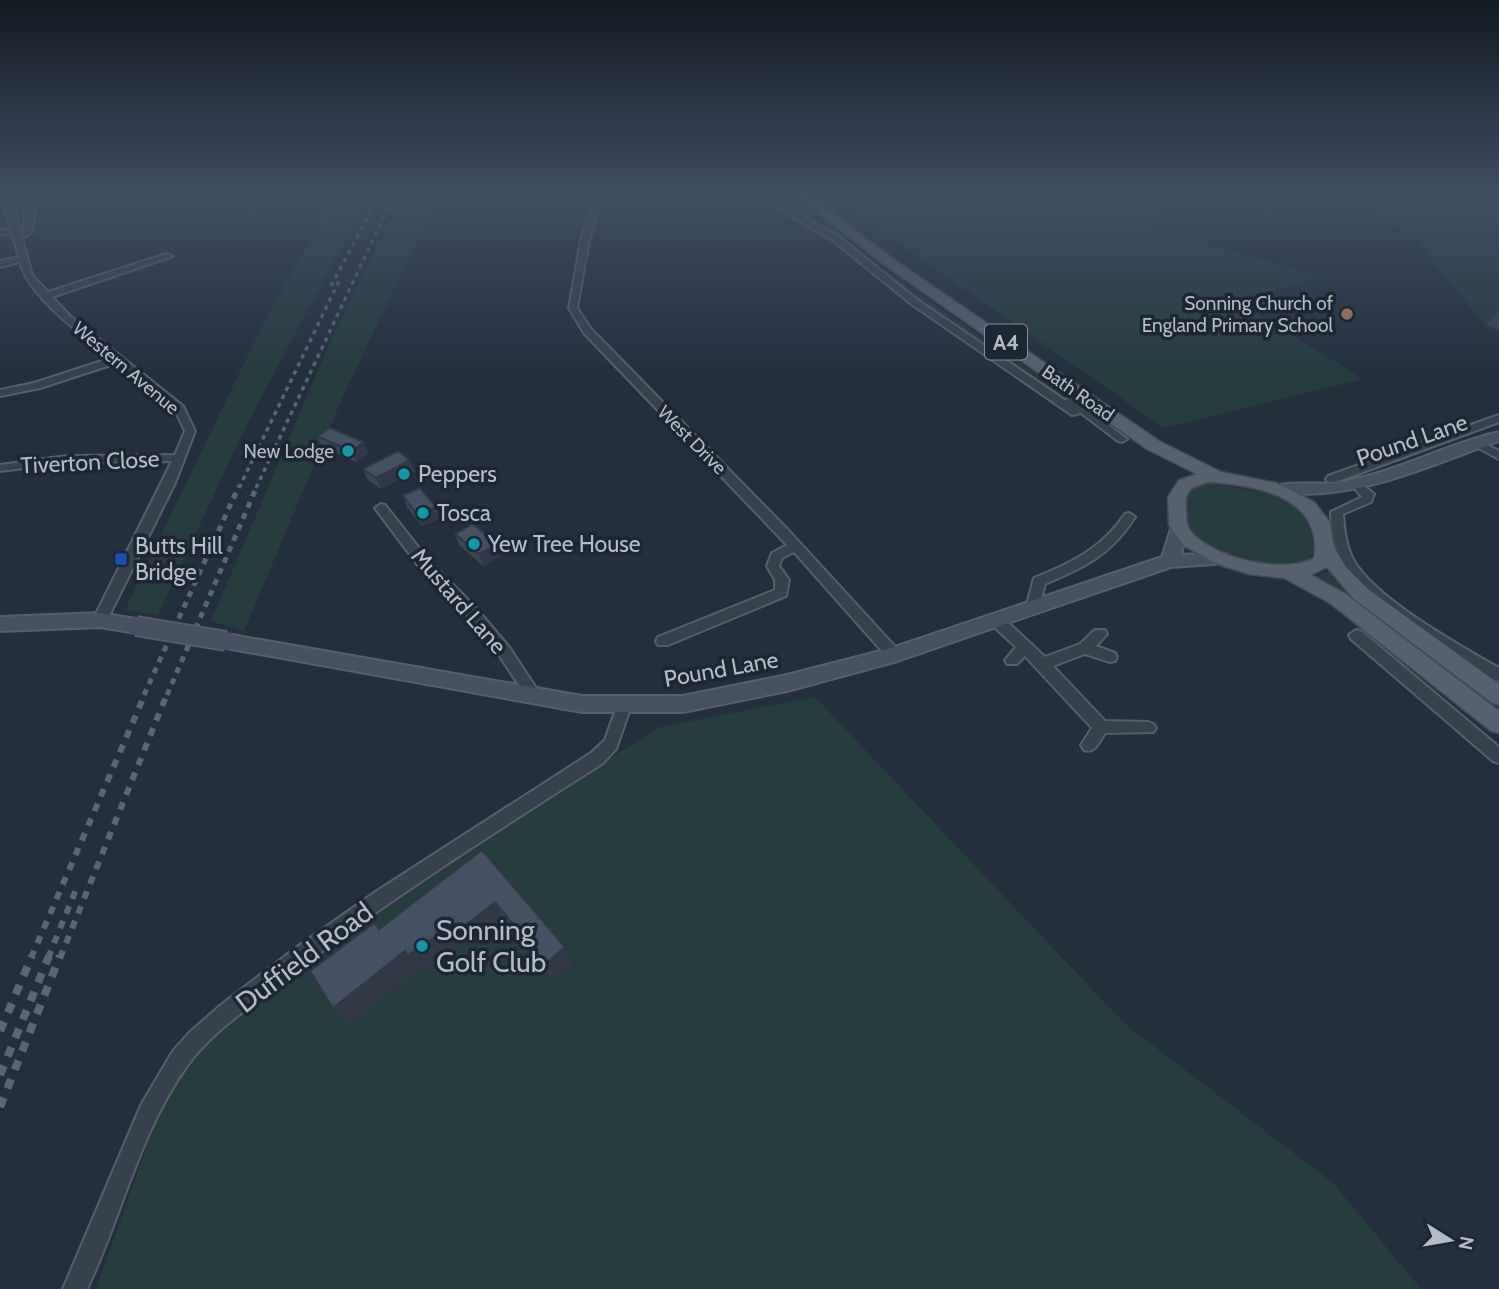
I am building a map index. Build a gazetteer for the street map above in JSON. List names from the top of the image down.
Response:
{
  "streets": {
    "main road": ["A4", "Bath Road"],
    "street": [
      "Western Avenue",
      "West Drive",
      "Pound Lane",
      "Tiverton Close",
      "Mustard Lane",
      "Duffield Road"
    ]
  },
  "crossings": [
    ["Western Avenue", "Pound Lane"],
    ["Western Avenue", "Tiverton Close"],
    ["West Drive", "Pound Lane"],
    ["Pound Lane", "Mustard Lane"],
    ["Pound Lane", "Duffield Road"]
  ],
  "places": {
    "other": [
      "Sonning Church of England Primary School",
      "New Lodge",
      "Peppers",
      "Tosca",
      "Yew Tree House",
      "Sonning Golf Club"
    ],
    "transit": ["Butts Hill Bridge"]
  },
  "north": "right"
}
